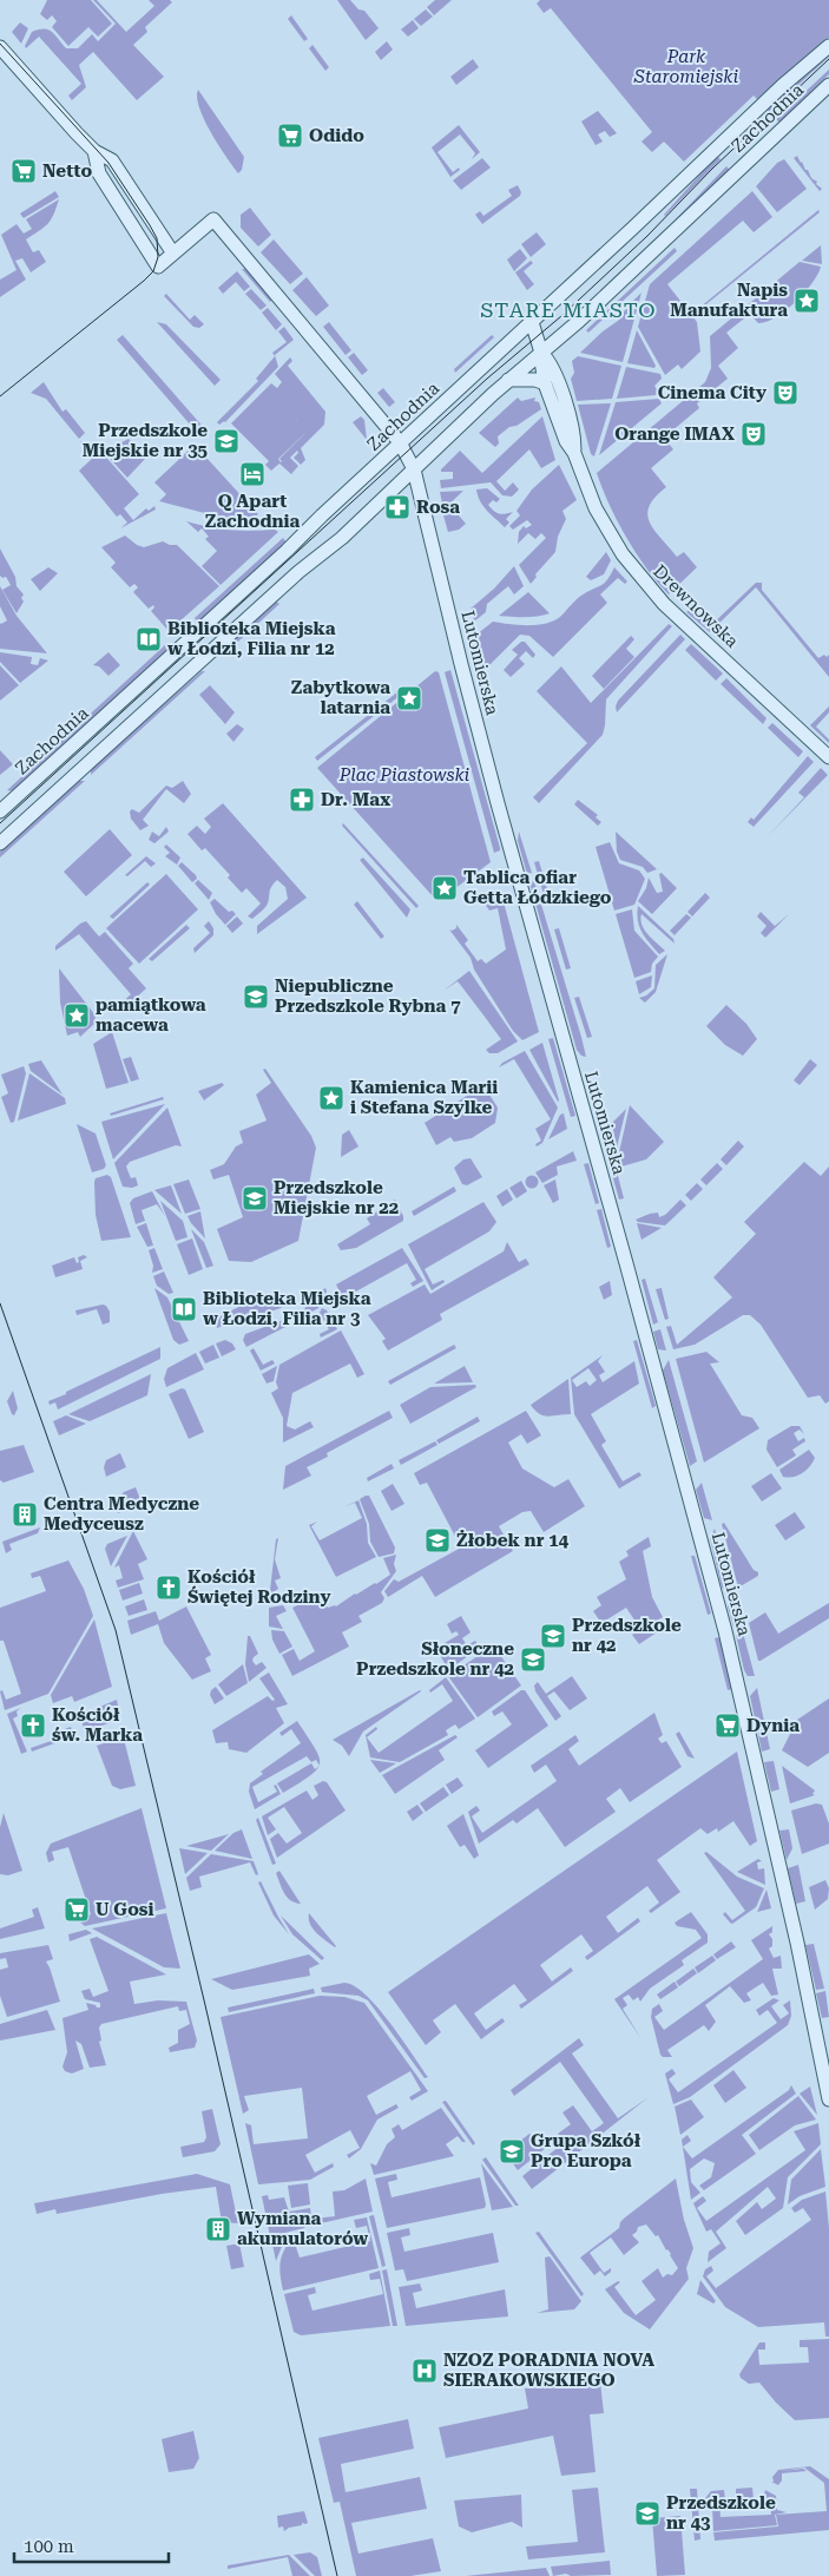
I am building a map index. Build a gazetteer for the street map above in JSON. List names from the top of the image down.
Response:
{
  "streets": {
    "main road": ["Zachodnia", "Drewnowska", "Lutomierska"]
  },
  "crossings": [
    ["Zachodnia", "Drewnowska"],
    ["Zachodnia", "Lutomierska"]
  ],
  "districts": ["STARE MIASTO"],
  "parks": ["Park Staromiejski", "Plac Piastowski"],
  "places": {
    "supermarket": [
      "Odido",
      "Netto",
      "Dynia",
      "U Gosi"
    ],
    "place": [
      "Napis Manufaktura",
      "Zabytkowa latarnia",
      "Tablica ofiar Getta Łódzkiego",
      "pamiątkowa macewa",
      "Kamienica Marii i Stefana Szylke"
    ],
    "theatre": ["Cinema City", "Orange IMAX"],
    "school or university": [
      "Przedszkole Miejskie nr 35",
      "Niepubliczne Przedszkole Rybna 7",
      "Przedszkole Miejskie nr 22",
      "Żłobek nr 14",
      "Przedszkole nr 42",
      "Słoneczne Przedszkole nr 42",
      "Grupa Szkół Pro Europa",
      "Przedszkole nr 43"
    ],
    "hotel": ["Q Apart Zachodnia"],
    "pharmacy": ["Rosa", "Dr. Max"],
    "library": ["Biblioteka Miejska w Łodzi, Filia nr 12", "Biblioteka Miejska w Łodzi, Filia nr 3"],
    "building": ["Centra Medyczne Medyceusz", "Wymiana akumulatorów"],
    "church": ["Kościół Świętej Rodziny", "Kościół św. Marka"],
    "hospital": ["NZOZ PORADNIA NOVA SIERAKOWSKIEGO"]
  },
  "scale_bar": "100 m"
}
